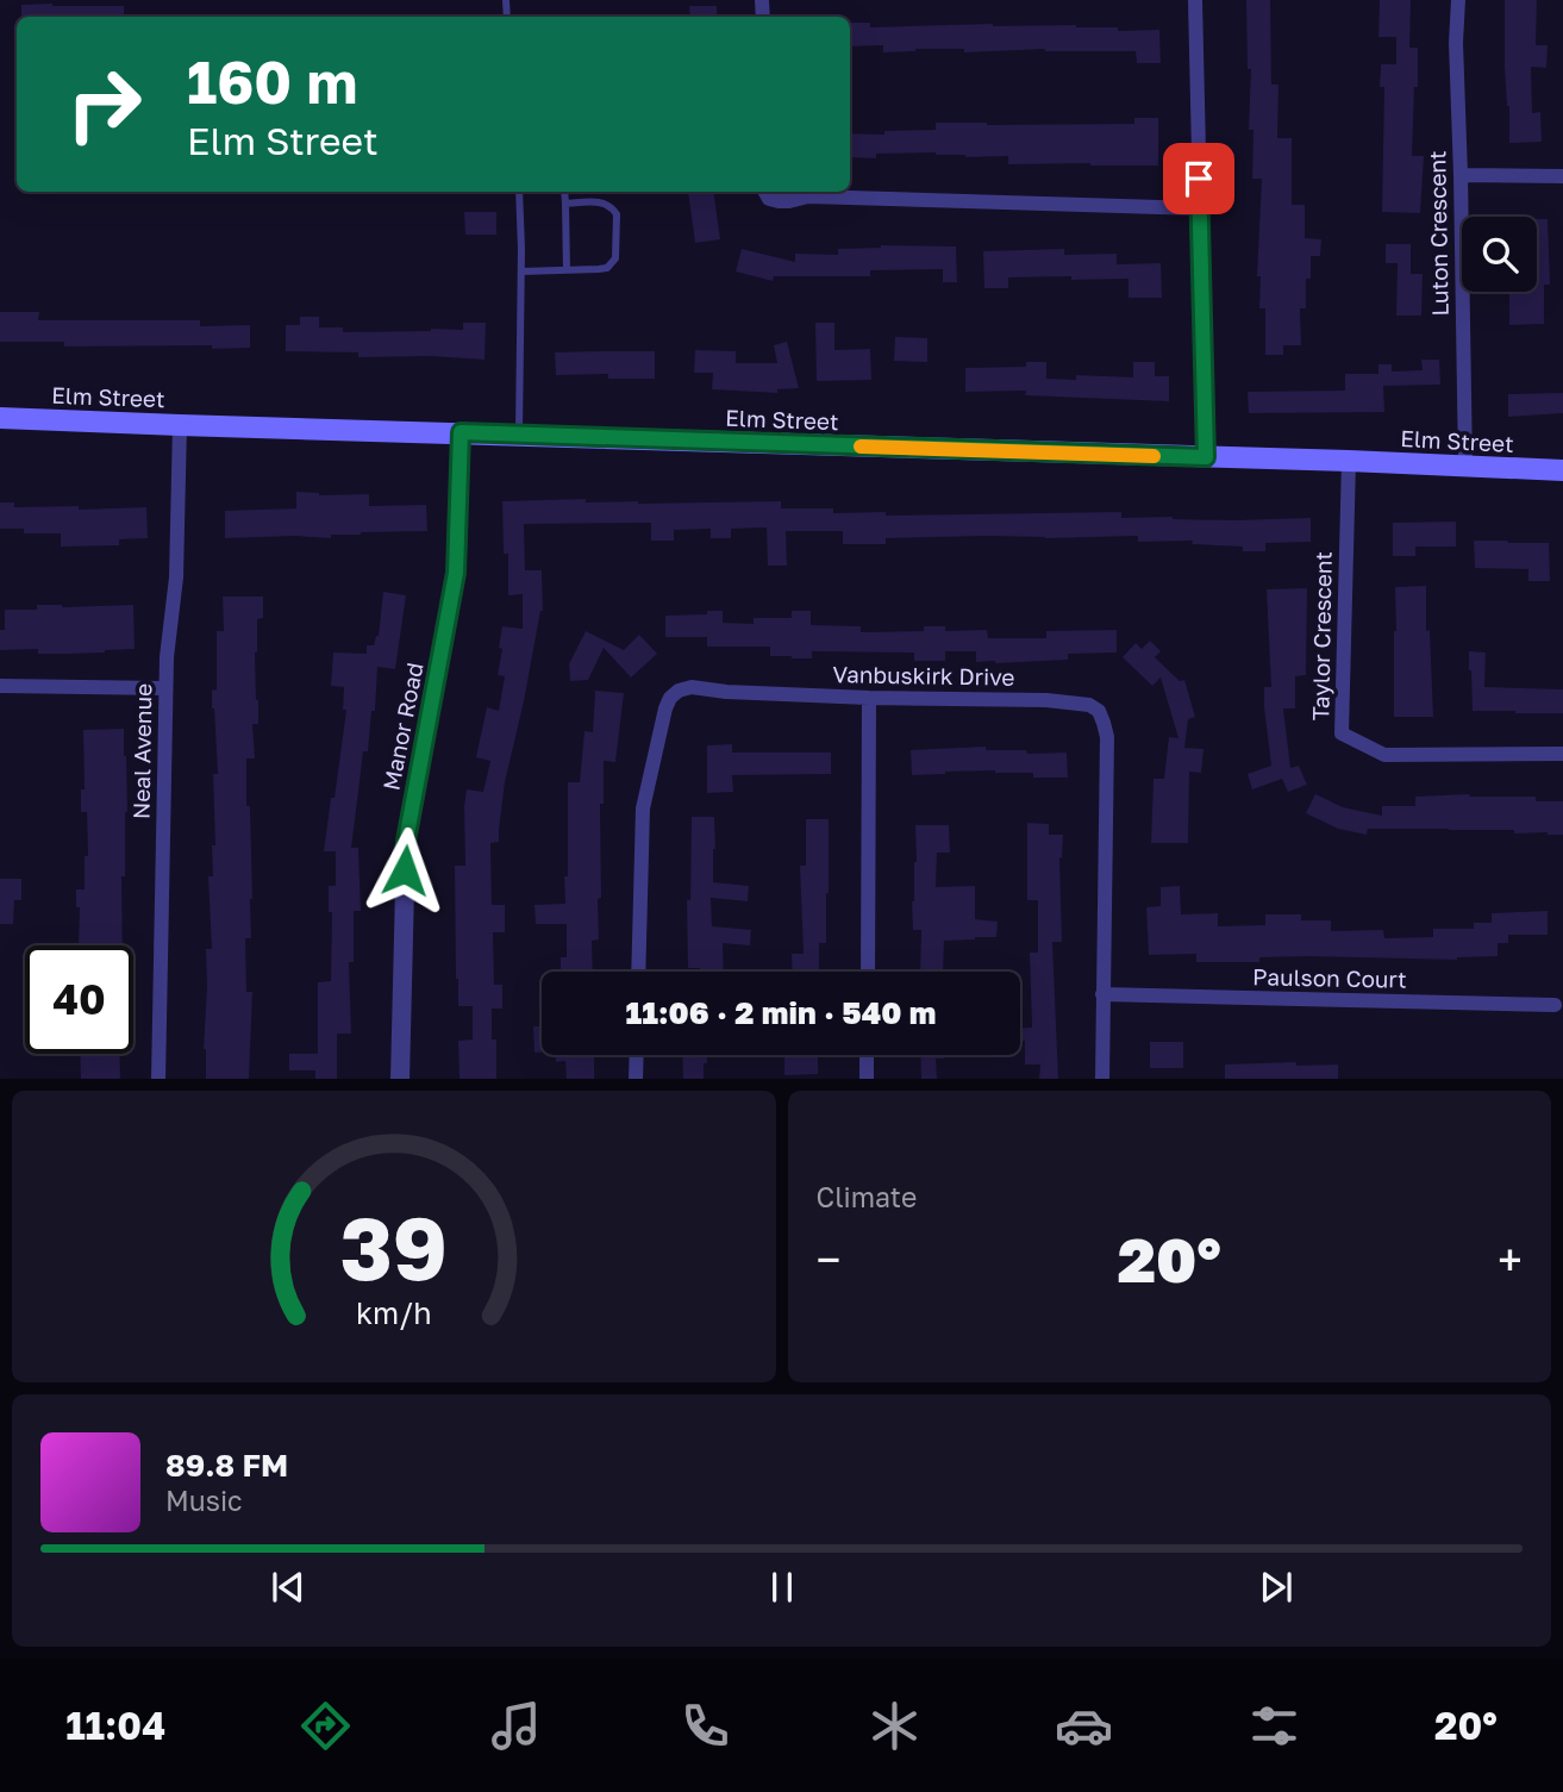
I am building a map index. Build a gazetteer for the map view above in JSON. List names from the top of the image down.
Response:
{
  "streets": {
    "main road": ["Elm Street"],
    "street": [
      "Luton Crescent",
      "Taylor Crescent",
      "Vanbuskirk Drive",
      "Manor Road",
      "Neal Avenue",
      "Paulson Court"
    ]
  },
  "crossings": [
    ["Luton Crescent", "Elm Street"],
    ["Elm Street", "Taylor Crescent"],
    ["Elm Street", "Manor Road"],
    ["Elm Street", "Neal Avenue"],
    ["Vanbuskirk Drive", "Paulson Court"]
  ],
  "page": {
    "turn": ["160 m", "Elm Street"],
    "limit": "40",
    "trip": "11:06 · 2 min · 540 m",
    "tile": "Climate",
    "heat": ["−", "20°", "+"],
    "song": ["89.8 FM", "Music"],
    "tabs": ["11:04", "20°"],
    "gauge": ["39", "km/h"]
  }
}
